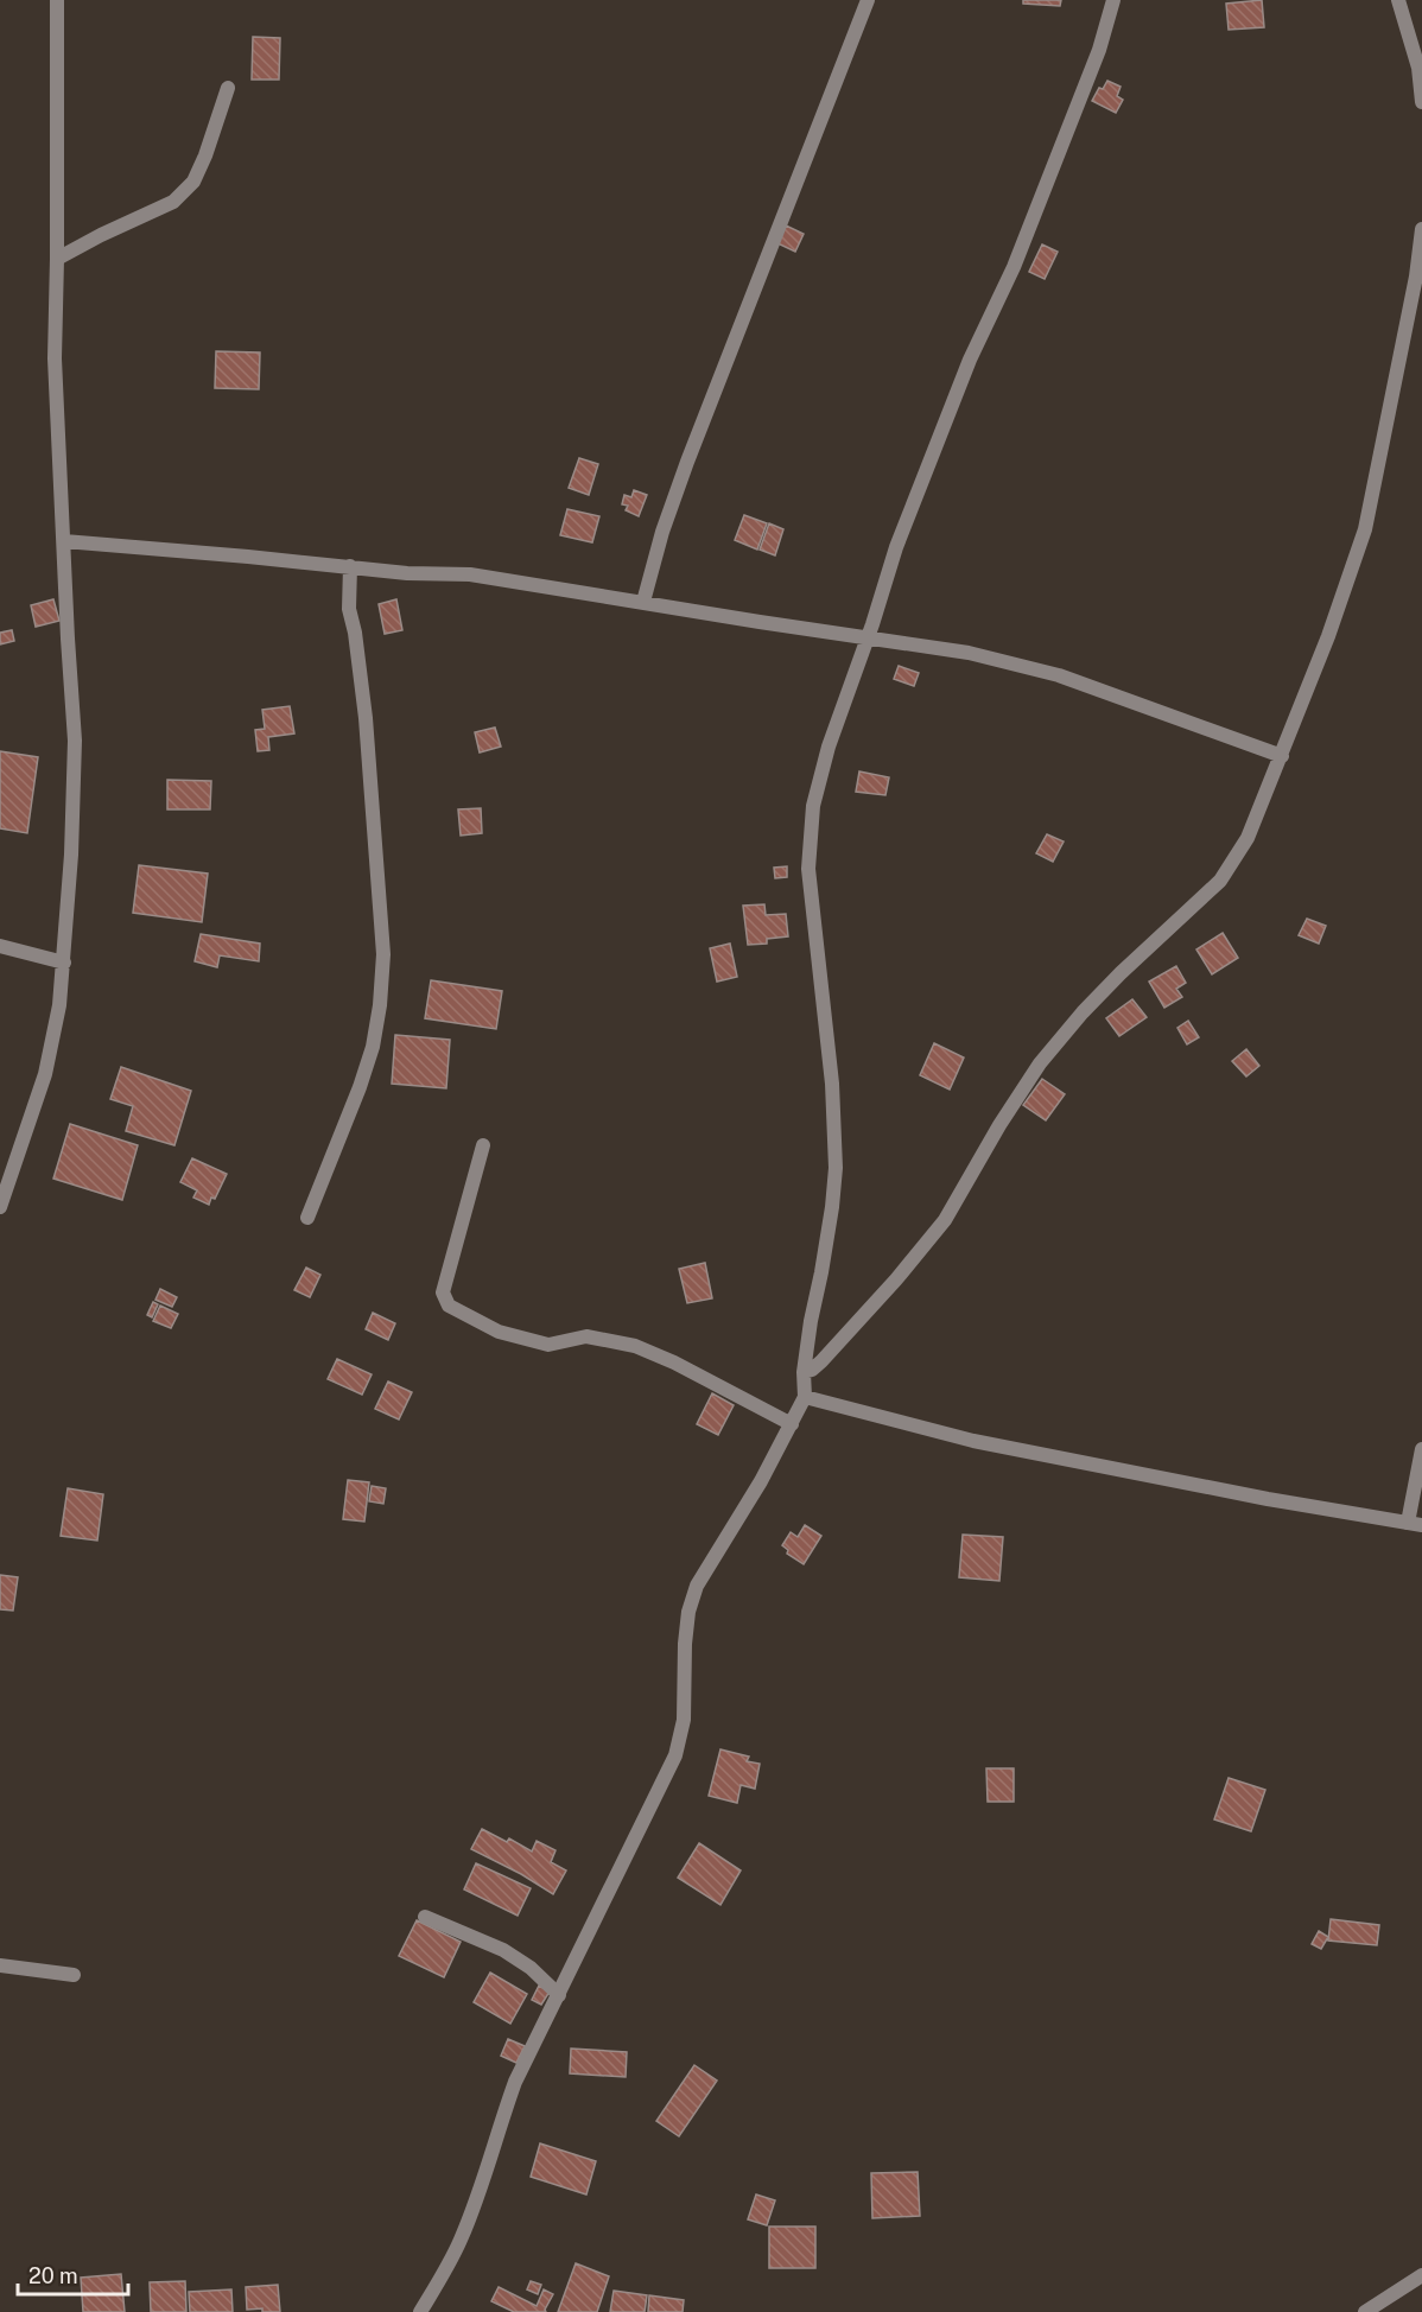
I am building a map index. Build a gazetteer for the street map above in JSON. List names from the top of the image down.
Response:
{
  "scale_bar": "20 m"
}
